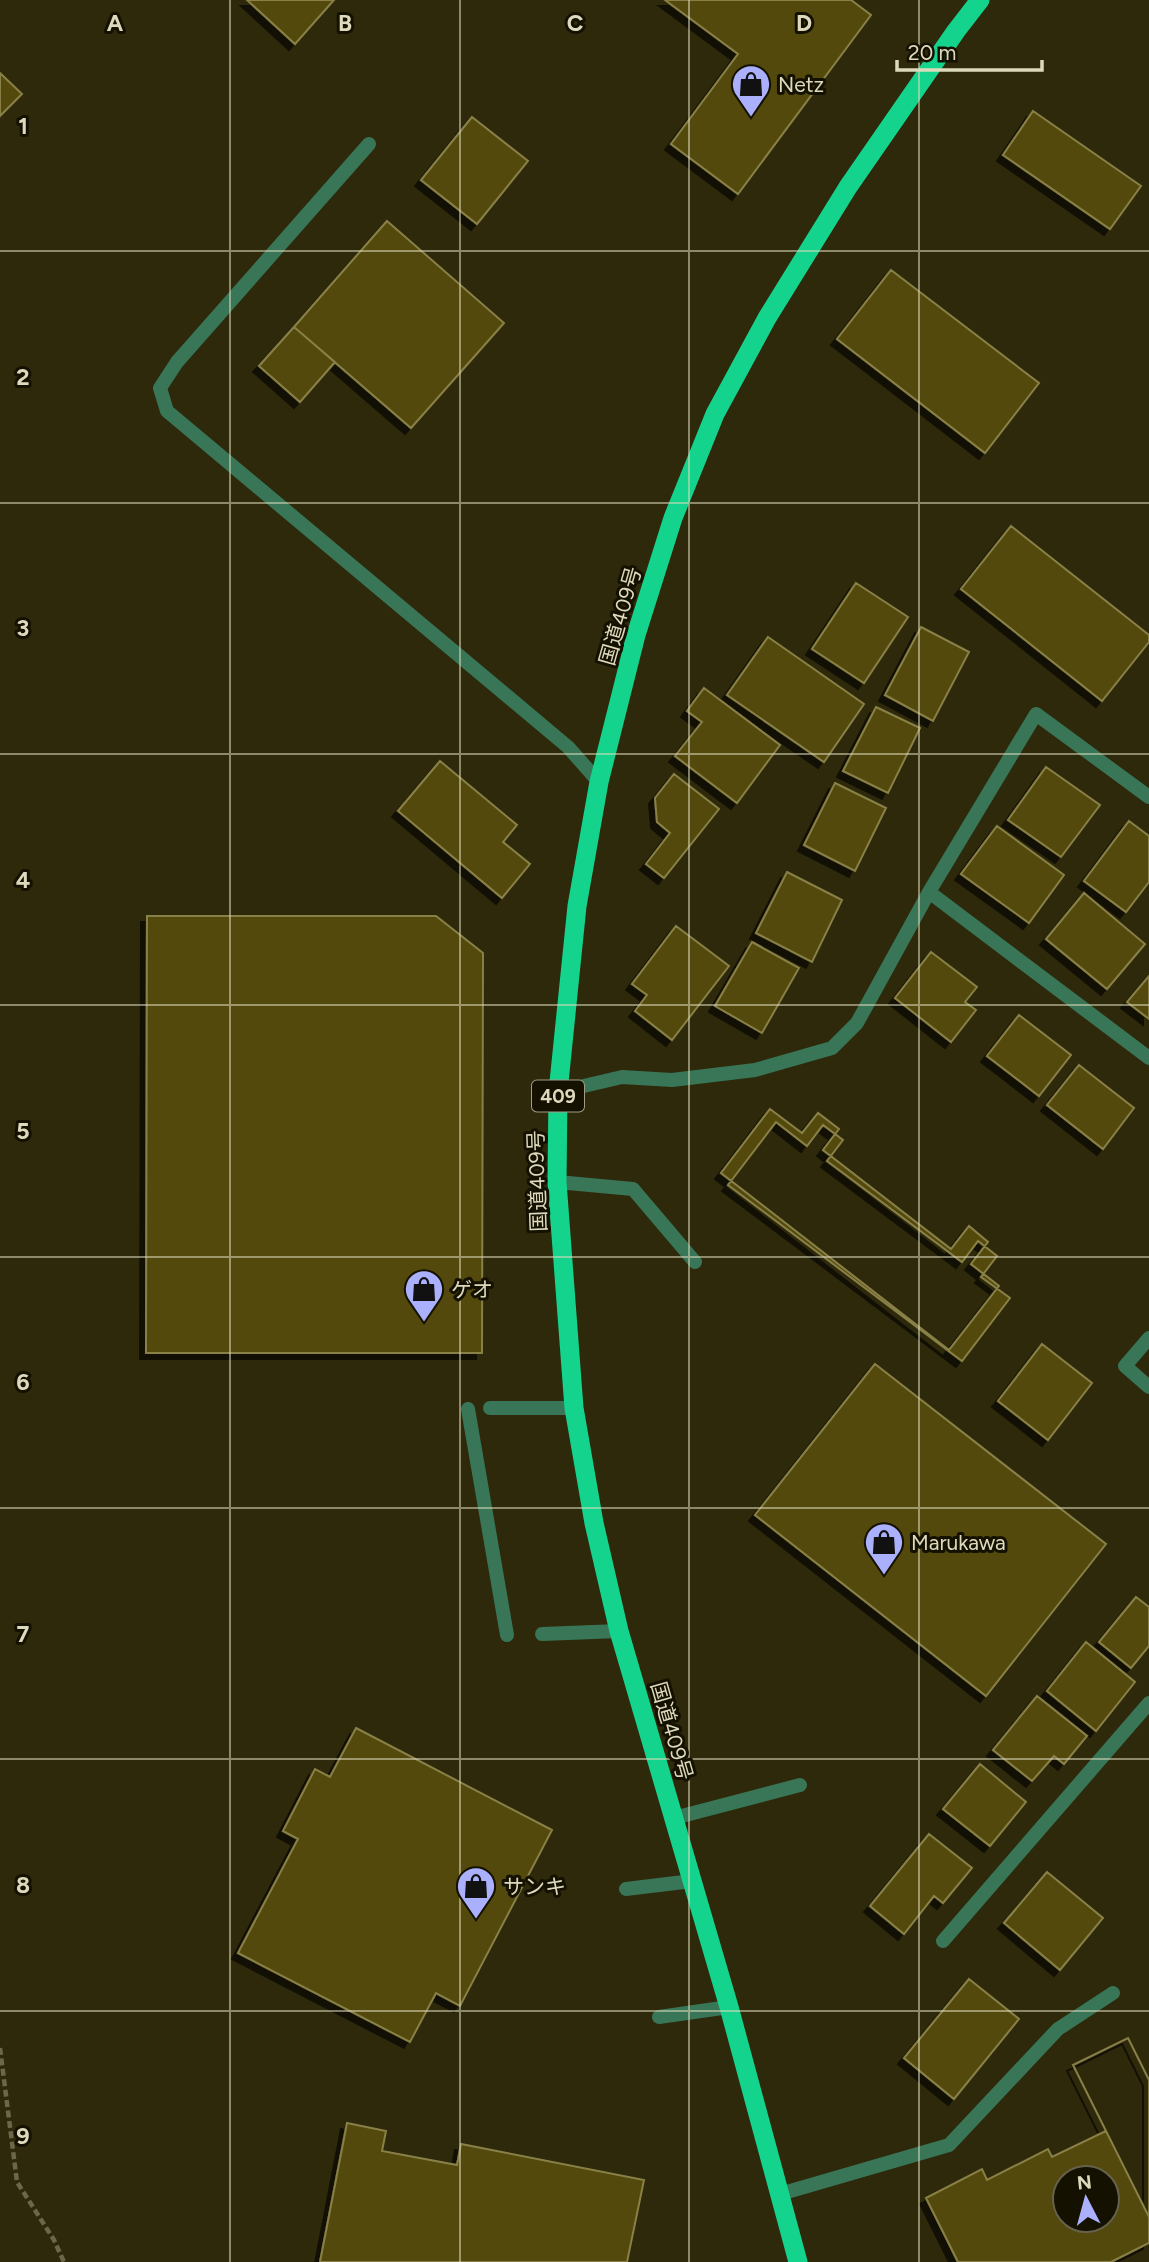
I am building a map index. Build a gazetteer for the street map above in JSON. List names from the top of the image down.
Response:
{
  "streets": {
    "highway": ["国道409号", "409"]
  },
  "places": {
    "shop": [
      "Netz",
      "ゲオ",
      "Marukawa",
      "サンキ"
    ]
  },
  "scale_bar": "20 m",
  "north": "top",
  "grid": {
    "columns": [
      "A",
      "B",
      "C",
      "D"
    ],
    "rows": [
      "1",
      "2",
      "3",
      "4",
      "5",
      "6",
      "7",
      "8",
      "9"
    ]
  }
}
